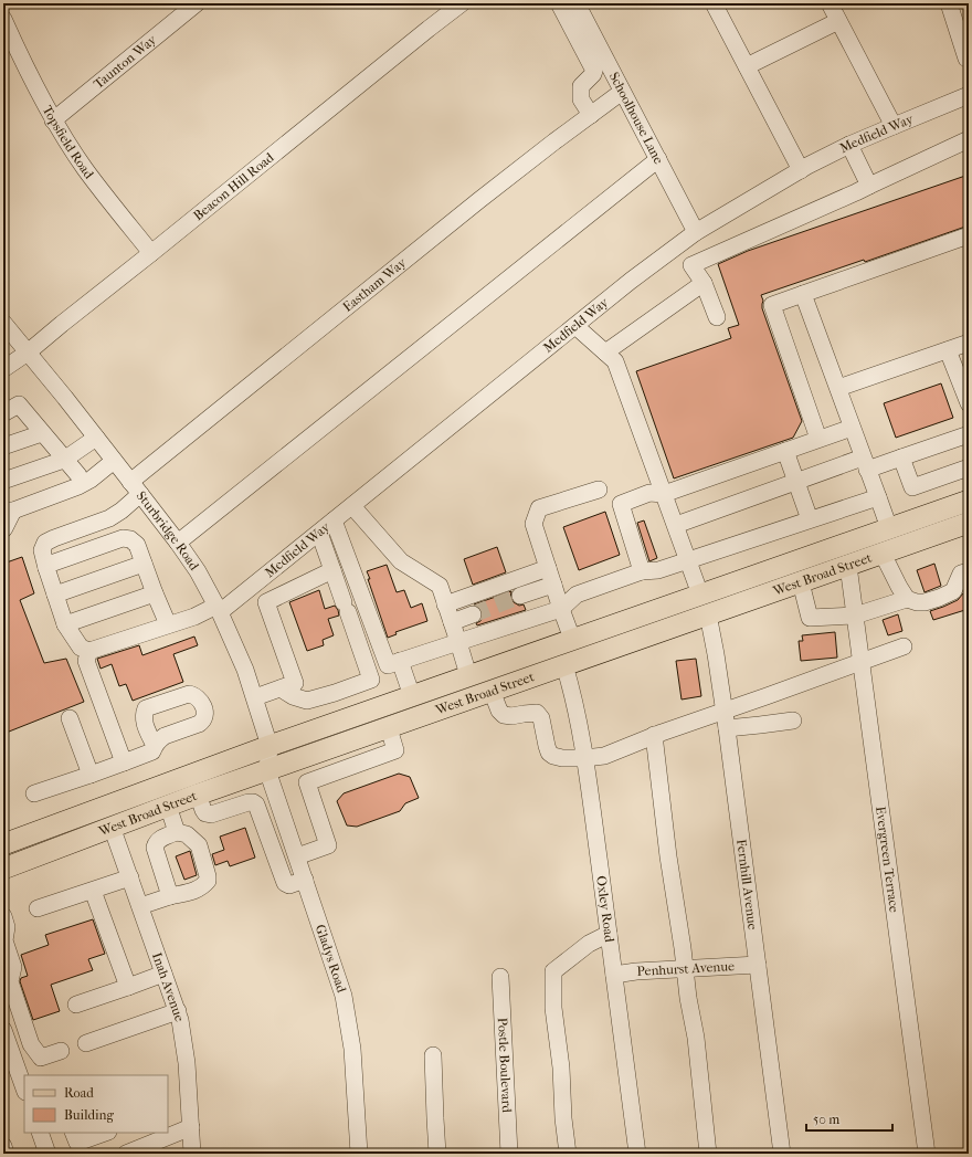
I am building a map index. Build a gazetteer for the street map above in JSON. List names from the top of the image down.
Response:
{
  "streets": {
    "main road": ["West Broad Street"],
    "street": [
      "Taunton Way",
      "Schoolhouse Lane",
      "Medfield Way",
      "Topsfield Road",
      "Beacon Hill Road",
      "Eastham Way",
      "Sturbridge Road",
      "Evergreen Terrace",
      "Fernhill Avenue",
      "Oxley Road",
      "Gladys Road",
      "Penhurst Avenue",
      "Inah Avenue",
      "Postle Boulevard"
    ]
  },
  "crossings": [
    ["Taunton Way", "Topsfield Road"],
    ["Schoolhouse Lane", "Medfield Way"],
    ["Schoolhouse Lane", "Eastham Way"],
    ["Medfield Way", "Eastham Way"],
    ["Medfield Way", "Sturbridge Road"],
    ["Topsfield Road", "Beacon Hill Road"],
    ["Beacon Hill Road", "Sturbridge Road"],
    ["Eastham Way", "Sturbridge Road"],
    ["Sturbridge Road", "West Broad Street"],
    ["Sturbridge Road", "Gladys Road"],
    ["West Broad Street", "Evergreen Terrace"],
    ["West Broad Street", "Fernhill Avenue"],
    ["West Broad Street", "Oxley Road"],
    ["West Broad Street", "Gladys Road"],
    ["West Broad Street", "Inah Avenue"],
    ["Fernhill Avenue", "Penhurst Avenue"],
    ["Oxley Road", "Penhurst Avenue"]
  ],
  "legend": ["Road", "Building"],
  "scale_bar": "50 m"
}
